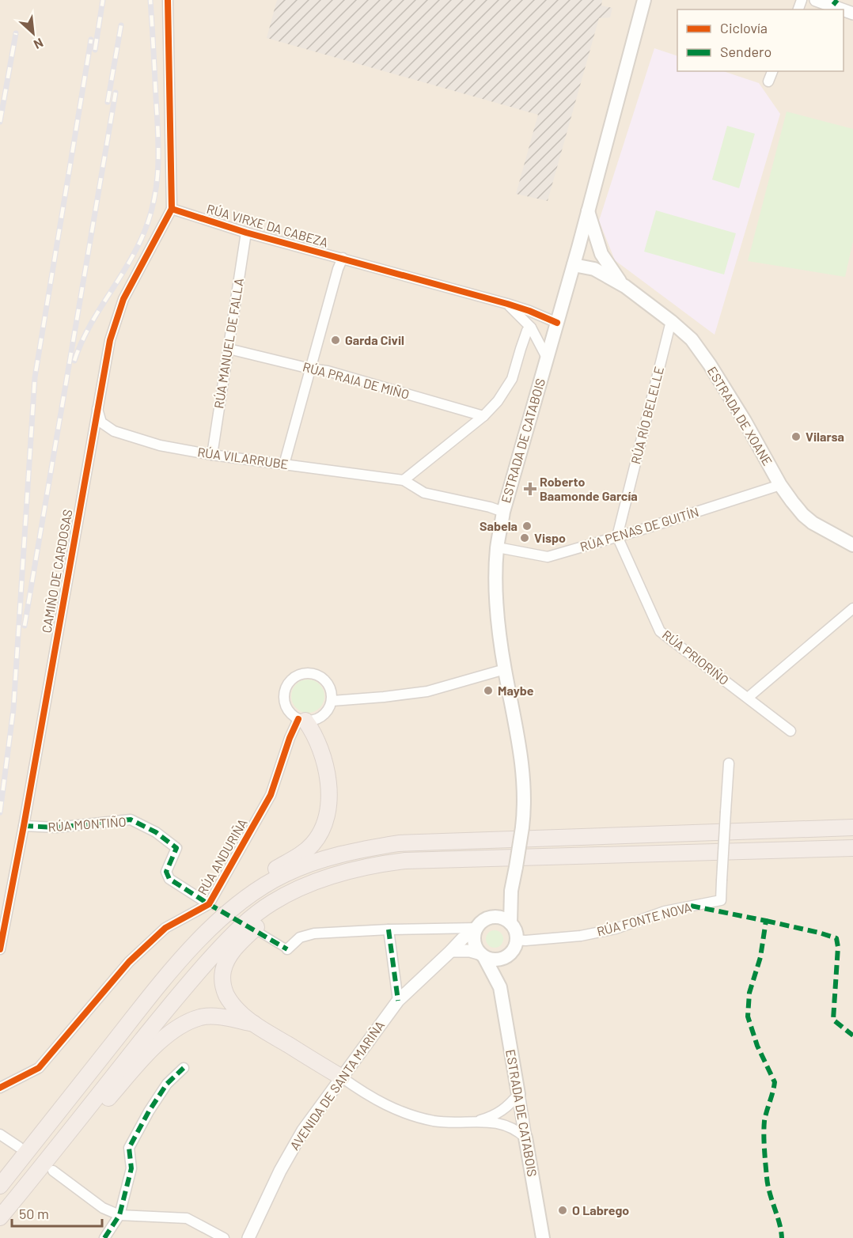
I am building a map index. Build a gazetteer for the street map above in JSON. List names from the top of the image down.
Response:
{
  "streets": {
    "main road": ["ESTRADA DE XOANE", "ESTRADA DE CATABOIS"],
    "street": [
      "RÚA VIRXE DA CABEZA",
      "RÚA MANUEL DE FALLA",
      "RÚA PRAIA DE MIÑO",
      "RÚA RÍO BELELLE",
      "RÚA VILARRUBE",
      "RÚA PENAS DE GUITÍN",
      "CAMIÑO DE CARDOSAS",
      "RÚA PRIORIÑO",
      "RÚA MONTIÑO",
      "RÚA ANDURIÑA",
      "RÚA FONTE NOVA",
      "AVENIDA DE SANTA MARIÑA"
    ]
  },
  "crossings": [
    ["RÚA VIRXE DA CABEZA", "RÚA MANUEL DE FALLA"],
    ["RÚA VIRXE DA CABEZA", "ESTRADA DE CATABOIS"],
    ["RÚA VIRXE DA CABEZA", "CAMIÑO DE CARDOSAS"],
    ["RÚA MANUEL DE FALLA", "RÚA PRAIA DE MIÑO"],
    ["RÚA MANUEL DE FALLA", "RÚA VILARRUBE"],
    ["RÚA RÍO BELELLE", "ESTRADA DE XOANE"],
    ["RÚA RÍO BELELLE", "RÚA PENAS DE GUITÍN"],
    ["RÚA RÍO BELELLE", "RÚA PRIORIÑO"],
    ["ESTRADA DE XOANE", "RÚA PENAS DE GUITÍN"],
    ["ESTRADA DE CATABOIS", "RÚA VILARRUBE"],
    ["ESTRADA DE CATABOIS", "RÚA PENAS DE GUITÍN"],
    ["ESTRADA DE CATABOIS", "RÚA FONTE NOVA"],
    ["ESTRADA DE CATABOIS", "AVENIDA DE SANTA MARIÑA"],
    ["RÚA VILARRUBE", "CAMIÑO DE CARDOSAS"],
    ["RÚA PENAS DE GUITÍN", "RÚA PRIORIÑO"],
    ["CAMIÑO DE CARDOSAS", "RÚA MONTIÑO"],
    ["RÚA MONTIÑO", "RÚA ANDURIÑA"],
    ["RÚA FONTE NOVA", "AVENIDA DE SANTA MARIÑA"]
  ],
  "places": {
    "other": [
      "Garda Civil",
      "Vilarsa",
      "Sabela",
      "Vispo",
      "Maybe",
      "O Labrego"
    ],
    "health": ["Roberto Baamonde García"]
  },
  "legend": ["Ciclovía", "Sendero"],
  "scale_bar": "50 m",
  "north": "bottom right"
}
